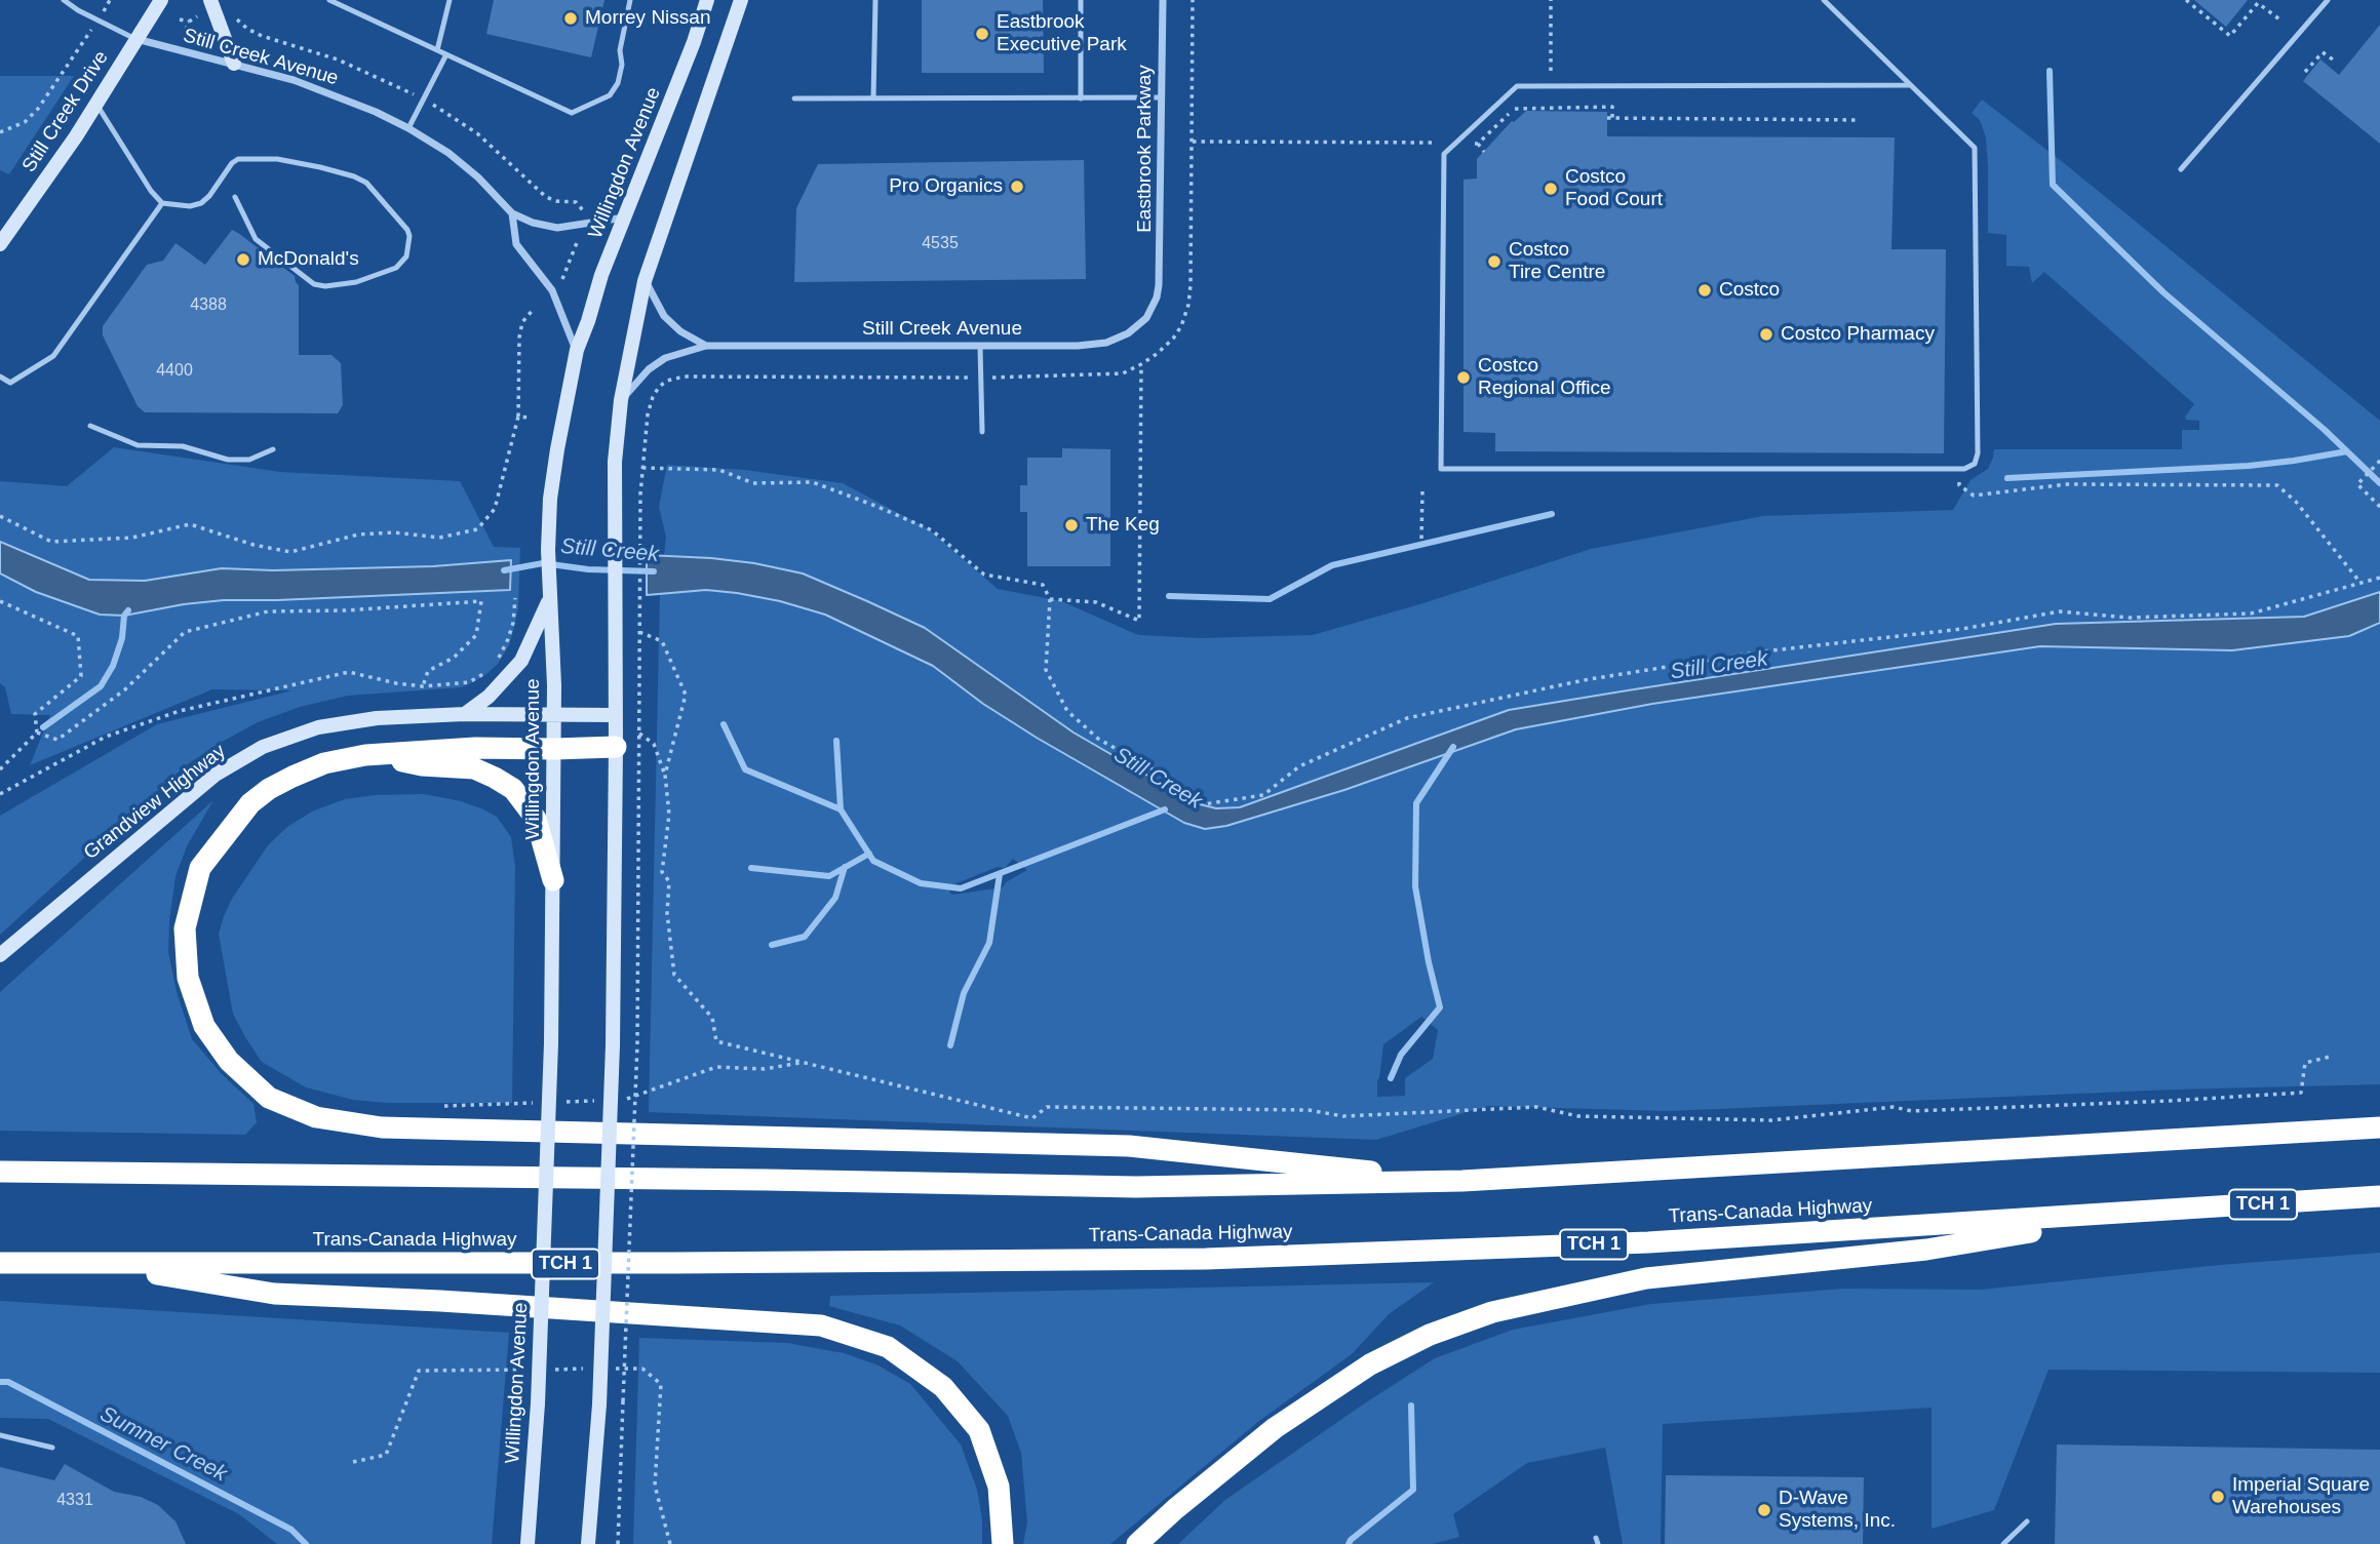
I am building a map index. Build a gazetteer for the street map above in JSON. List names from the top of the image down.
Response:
{
  "streets": {
    "highway": ["TCH 1", "Trans-Canada Highway"],
    "main road": ["Still Creek Drive", "Willingdon Avenue", "Grandview Highway"],
    "street": ["Still Creek Avenue", "Eastbrook Parkway"]
  },
  "crossings": [
    ["Still Creek Avenue", "Still Creek Drive"],
    ["Still Creek Avenue", "Eastbrook Parkway"],
    ["Still Creek Avenue", "Willingdon Avenue"],
    ["Willingdon Avenue", "Grandview Highway"]
  ],
  "water": ["Still Creek", "Sumner Creek"],
  "places": [
    "Morrey Nissan",
    "Eastbrook Executive Park",
    "Pro Organics",
    "Costco Food Court",
    "McDonald's",
    "Costco Tire Centre",
    "Costco",
    "Costco Pharmacy",
    "Costco Regional Office",
    "The Keg",
    "Imperial Square Warehouses",
    "D-Wave Systems, Inc."
  ],
  "house_numbers": [
    "4535",
    "4388",
    "4400",
    "4331"
  ]
}
